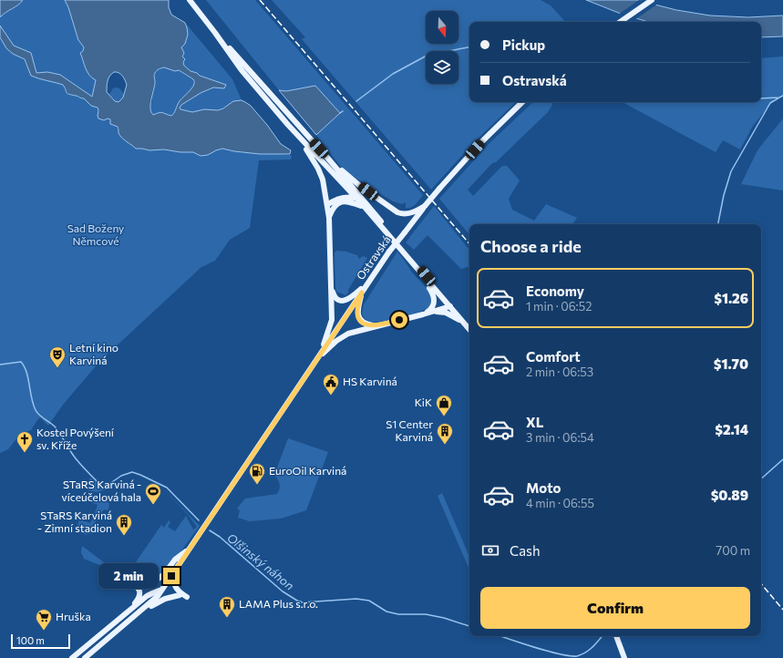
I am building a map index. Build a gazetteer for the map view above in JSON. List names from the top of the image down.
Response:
{
  "streets": {
    "main road": ["Ostravská"]
  },
  "water": ["Olšinský náhon"],
  "parks": ["Sad Boženy Němcové"],
  "places": {
    "theatre": ["Letní kino Karviná"],
    "public building": ["HS Karviná"],
    "shop": ["KiK"],
    "building": ["S1 Center Karviná", "STaRS Karviná - Zimní stadion", "LAMA Plus s.r.o."],
    "church": ["Kostel Povýšení sv. Kříže"],
    "fuel station": ["EuroOil Karviná"],
    "sports": ["STaRS Karviná - víceúčelová hala"],
    "supermarket": ["Hruška"]
  },
  "scale_bar": "100 m",
  "north": "bottom",
  "page": {
    "banner": ["Pickup", "Ostravská"],
    "heading": "Choose a ride",
    "list": [
      {
        "name": "Economy",
        "note": "1 min · 06:52",
        "value": "$1.26"
      },
      {
        "name": "Comfort",
        "note": "2 min · 06:53",
        "value": "$1.70"
      },
      {
        "name": "XL",
        "note": "3 min · 06:54",
        "value": "$2.14"
      },
      {
        "name": "Moto",
        "note": "4 min · 06:55",
        "value": "$0.89"
      }
    ],
    "pay": ["Cash", "700 m"],
    "bubble": "2 min",
    "buttons": "Confirm",
    "scale": "100 m"
  }
}
